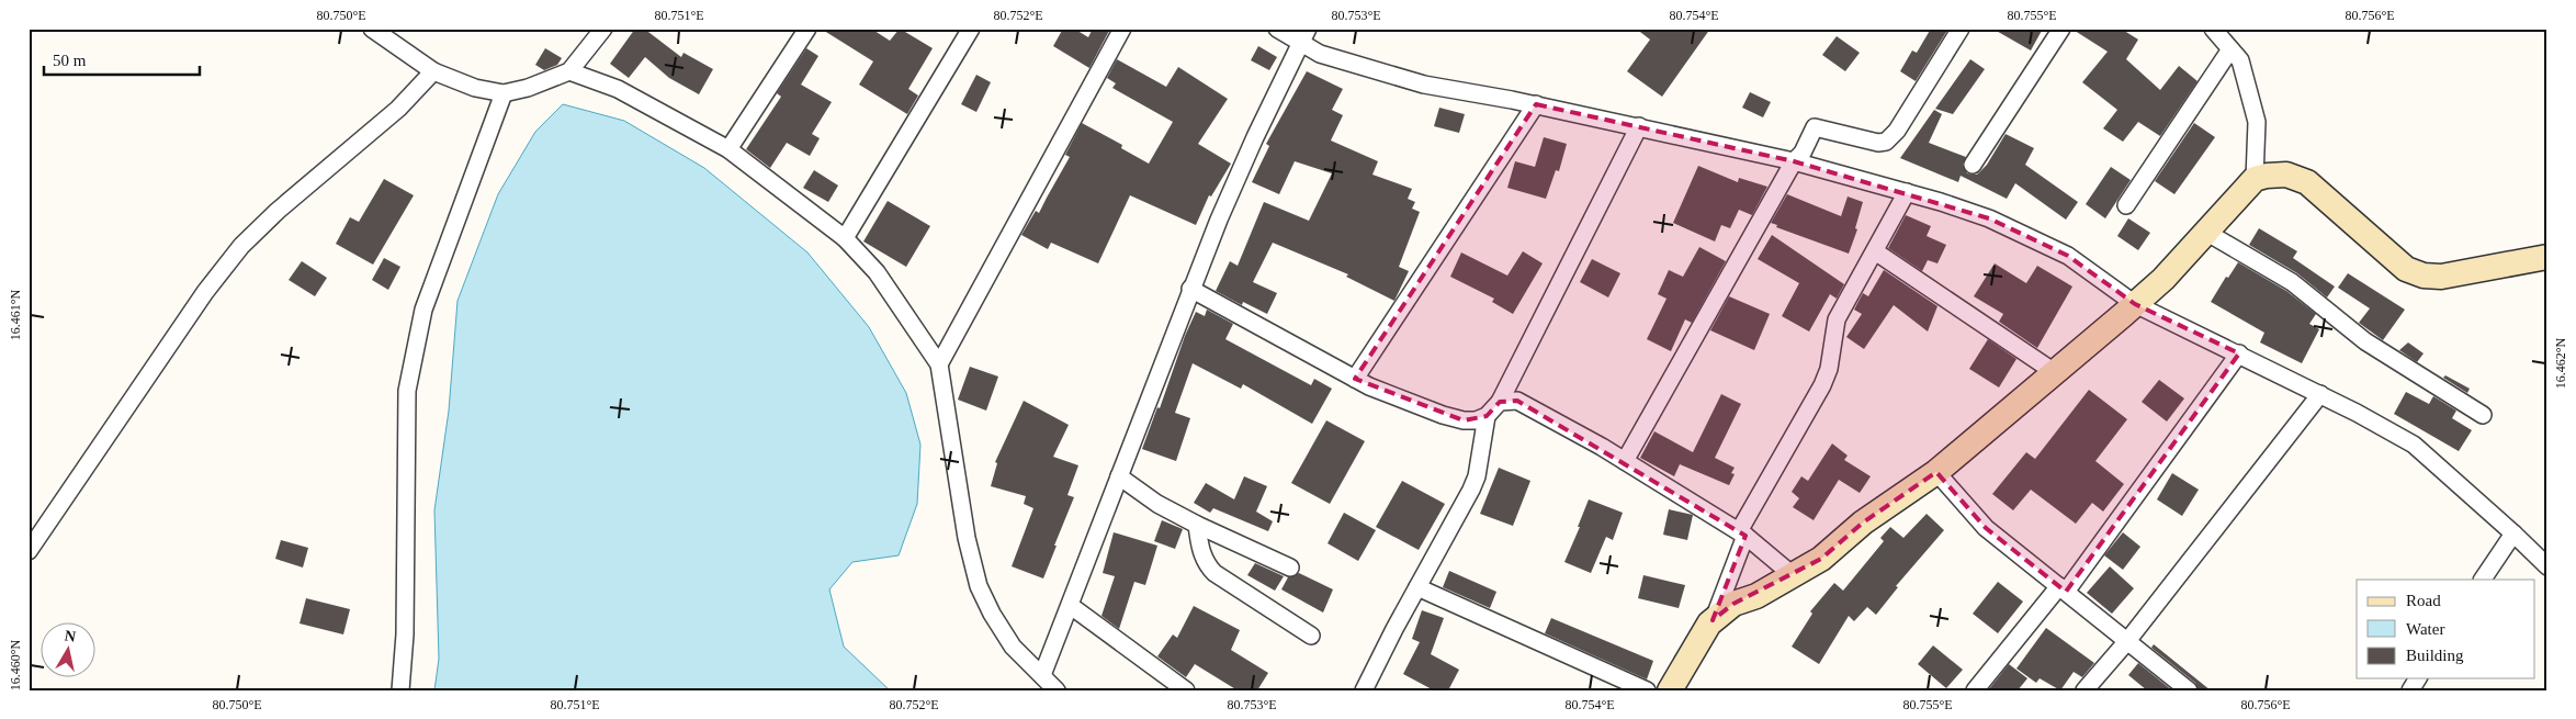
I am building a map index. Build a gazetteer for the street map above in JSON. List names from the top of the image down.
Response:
{
  "legend": ["Road", "Water", "Building"],
  "scale_bar": "50 m",
  "north": "top",
  "coordinates": [
    "80.750°E",
    "80.751°E",
    "80.752°E",
    "80.753°E",
    "80.754°E",
    "80.755°E",
    "80.756°E",
    "16.461°N",
    "16.462°N",
    "16.460°N"
  ]
}
